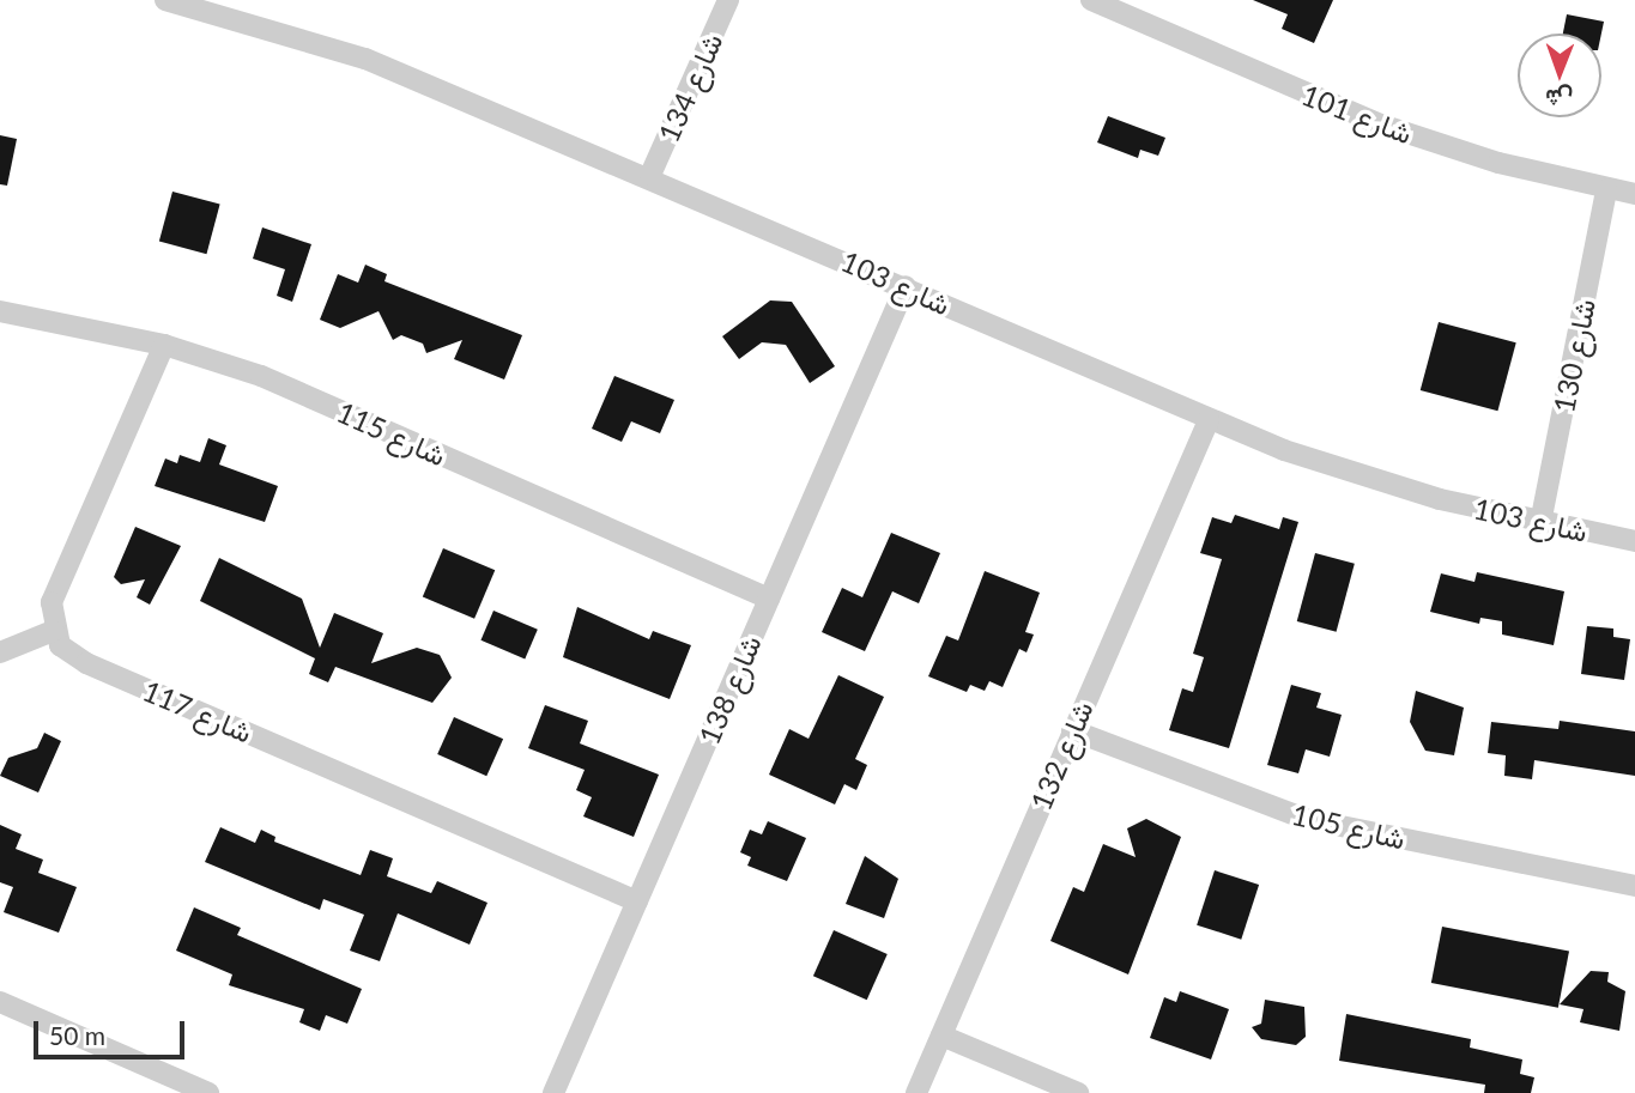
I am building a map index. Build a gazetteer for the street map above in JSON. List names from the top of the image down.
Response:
{
  "streets": {
    "street": [
      "شارع 134",
      "شارع 101",
      "شارع 103",
      "شارع 130",
      "شارع 115",
      "شارع 138",
      "شارع 117",
      "شارع 132",
      "شارع 105"
    ]
  },
  "crossings": [
    ["شارع 134", "شارع 103"],
    ["شارع 101", "شارع 130"],
    ["شارع 103", "شارع 130"],
    ["شارع 103", "شارع 138"],
    ["شارع 103", "شارع 132"],
    ["شارع 115", "شارع 138"],
    ["شارع 138", "شارع 117"],
    ["شارع 132", "شارع 105"]
  ],
  "scale_bar": "50 m",
  "north": "bottom"
}
